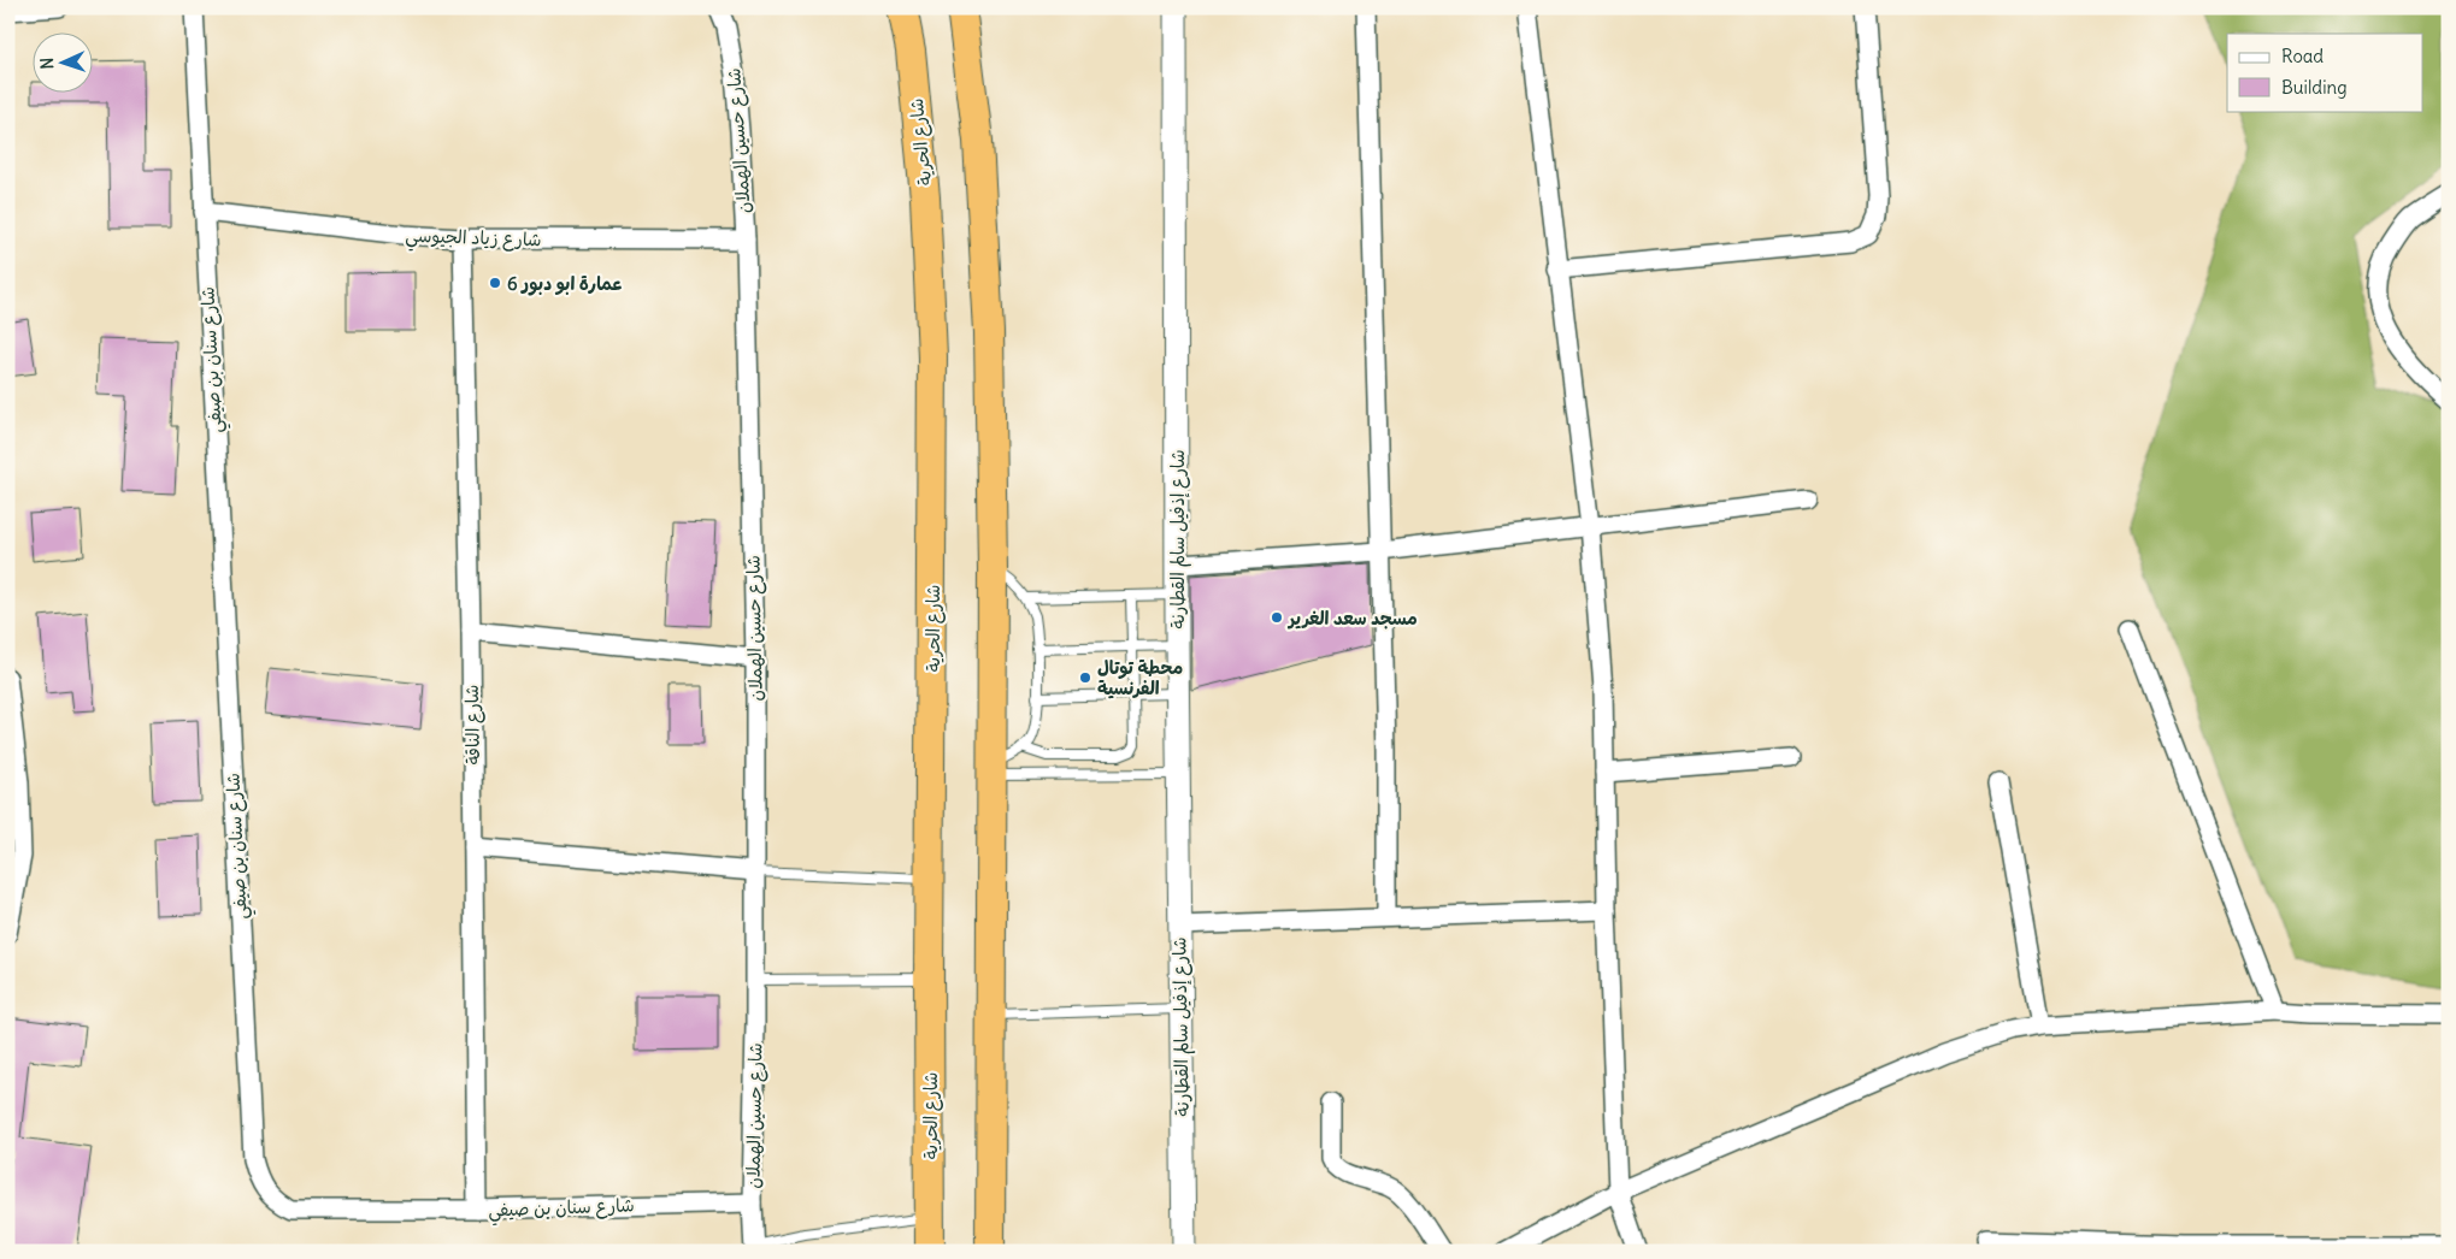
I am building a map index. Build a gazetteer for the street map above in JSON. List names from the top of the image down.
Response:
{
  "streets": {
    "highway": ["شارع الحرية"],
    "street": [
      "شارع حسين الهملان",
      "شارع زياد الجيوسي",
      "شارع سنان بن صيفي",
      "شارع إذفيل سالم القطارنة",
      "شارع الناقة"
    ]
  },
  "crossings": [
    ["شارع حسين الهملان", "شارع زياد الجيوسي"],
    ["شارع حسين الهملان", "شارع سنان بن صيفي"],
    ["شارع زياد الجيوسي", "شارع سنان بن صيفي"],
    ["شارع زياد الجيوسي", "شارع الناقة"],
    ["شارع سنان بن صيفي", "شارع الناقة"]
  ],
  "places": ["عمارة ابو دبور 6", "مسجد سعد الغرير", "محطة توتال الفرنسية"],
  "legend": ["Road", "Building"],
  "north": "left"
}
